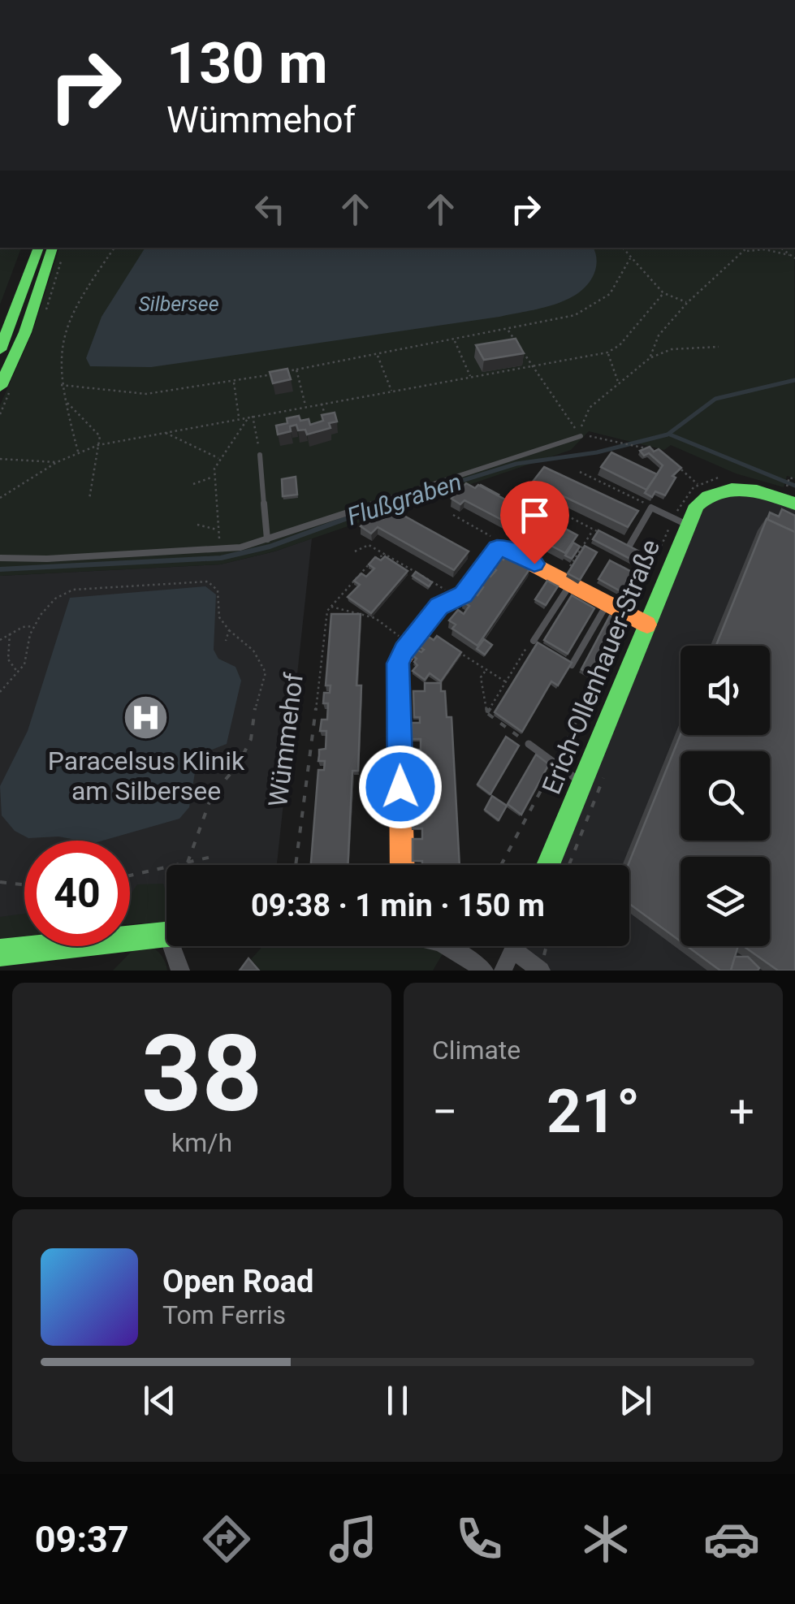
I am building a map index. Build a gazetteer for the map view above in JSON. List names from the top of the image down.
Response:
{
  "streets": {
    "street": ["Erich-Ollenhauer-Straße"],
    "path": ["Wümmehof"]
  },
  "water": ["Silbersee", "Flußgraben"],
  "places": {
    "hospital": ["Paracelsus Klinik am Silbersee"]
  },
  "page": {
    "turn": ["130 m", "Wümmehof"],
    "limit": "40",
    "trip": "09:38 · 1 min · 150 m",
    "tile": [
      ["38", "km/h"],
      "Climate"
    ],
    "heat": ["−", "21°", "+"],
    "song": ["Open Road", "Tom Ferris"],
    "tabs": "09:37"
  }
}
